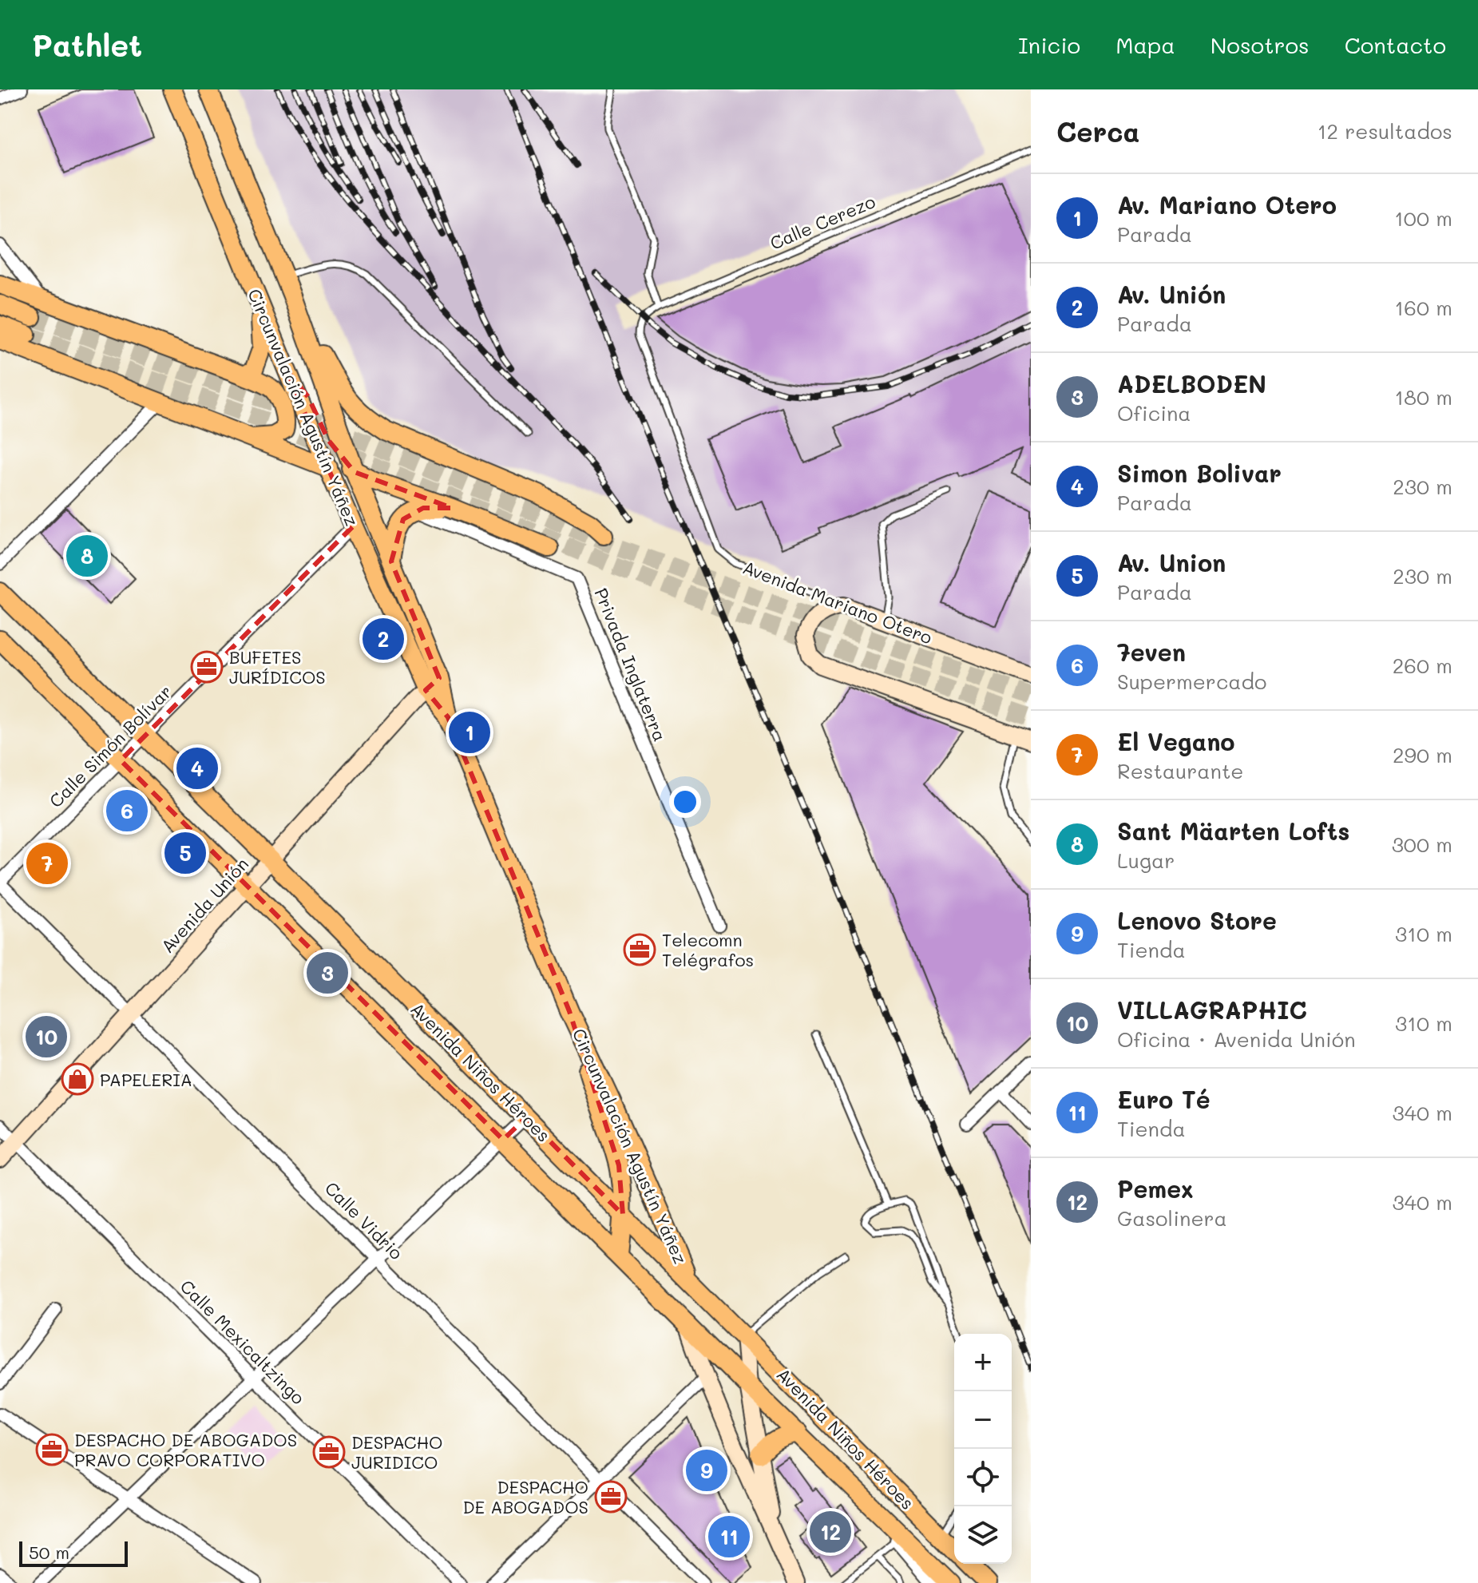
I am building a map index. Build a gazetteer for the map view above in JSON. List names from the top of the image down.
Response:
{
  "streets": {
    "main road": [
      "Circunvalación Agustín Yáñez",
      "Avenida Mariano Otero",
      "Avenida Unión",
      "Avenida Niños Héroes"
    ],
    "street": [
      "Privada Inglaterra",
      "Calle Simón Bolívar",
      "Calle Vidrio",
      "Calle Mexicaltzingo"
    ],
    "lane": ["Calle Cerezo"]
  },
  "crossings": [
    ["Calle Cerezo", "Avenida Mariano Otero"],
    ["Circunvalación Agustín Yáñez", "Calle Simón Bolívar"],
    ["Circunvalación Agustín Yáñez", "Avenida Unión"],
    ["Circunvalación Agustín Yáñez", "Avenida Niños Héroes"],
    ["Calle Simón Bolívar", "Avenida Niños Héroes"],
    ["Calle Simón Bolívar", "Calle Vidrio"],
    ["Avenida Unión", "Avenida Niños Héroes"],
    ["Avenida Unión", "Calle Vidrio"],
    ["Avenida Unión", "Calle Mexicaltzingo"]
  ],
  "places": {
    "office": [
      "BUFETES JURÍDICOS",
      "Telecomn Telégrafos",
      "DESPACHO DE ABOGADOS PRAVO CORPORATIVO",
      "DESPACHO JURIDICO",
      "DESPACHO DE ABOGADOS"
    ],
    "shop": ["PAPELERIA"]
  },
  "scale_bar": "50 m",
  "page": {
    "header": "Pathlet",
    "nav": [
      "Inicio",
      "Mapa",
      "Nosotros",
      "Contacto"
    ],
    "heading": ["Cerca", "12 resultados"],
    "list": [
      {
        "mark": "1",
        "name": "Av. Mariano Otero",
        "note": "Parada",
        "value": "100 m"
      },
      {
        "mark": "2",
        "name": "Av. Unión",
        "note": "Parada",
        "value": "160 m"
      },
      {
        "mark": "3",
        "name": "ADELBODEN",
        "note": "Oficina",
        "value": "180 m"
      },
      {
        "mark": "4",
        "name": "Simon Bolivar",
        "note": "Parada",
        "value": "230 m"
      },
      {
        "mark": "5",
        "name": "Av. Union",
        "note": "Parada",
        "value": "230 m"
      },
      {
        "mark": "6",
        "name": "7even",
        "note": "Supermercado",
        "value": "260 m"
      },
      {
        "mark": "7",
        "name": "El Vegano",
        "note": "Restaurante",
        "value": "290 m"
      },
      {
        "mark": "8",
        "name": "Sant Mäarten Lofts",
        "note": "Lugar",
        "value": "300 m"
      },
      {
        "mark": "9",
        "name": "Lenovo Store",
        "note": "Tienda",
        "value": "310 m"
      },
      {
        "mark": "10",
        "name": "VILLAGRAPHIC",
        "note": "Oficina · Avenida Unión",
        "value": "310 m"
      },
      {
        "mark": "11",
        "name": "Euro Té",
        "note": "Tienda",
        "value": "340 m"
      },
      {
        "mark": "12",
        "name": "Pemex",
        "note": "Gasolinera",
        "value": "340 m"
      }
    ],
    "pins": [
      "8",
      "2",
      "1",
      "4",
      "6",
      "5",
      "7",
      "3",
      "10",
      "9",
      "12",
      "11"
    ],
    "map_buttons": ["+", "−"],
    "scale": "50 m"
  }
}
